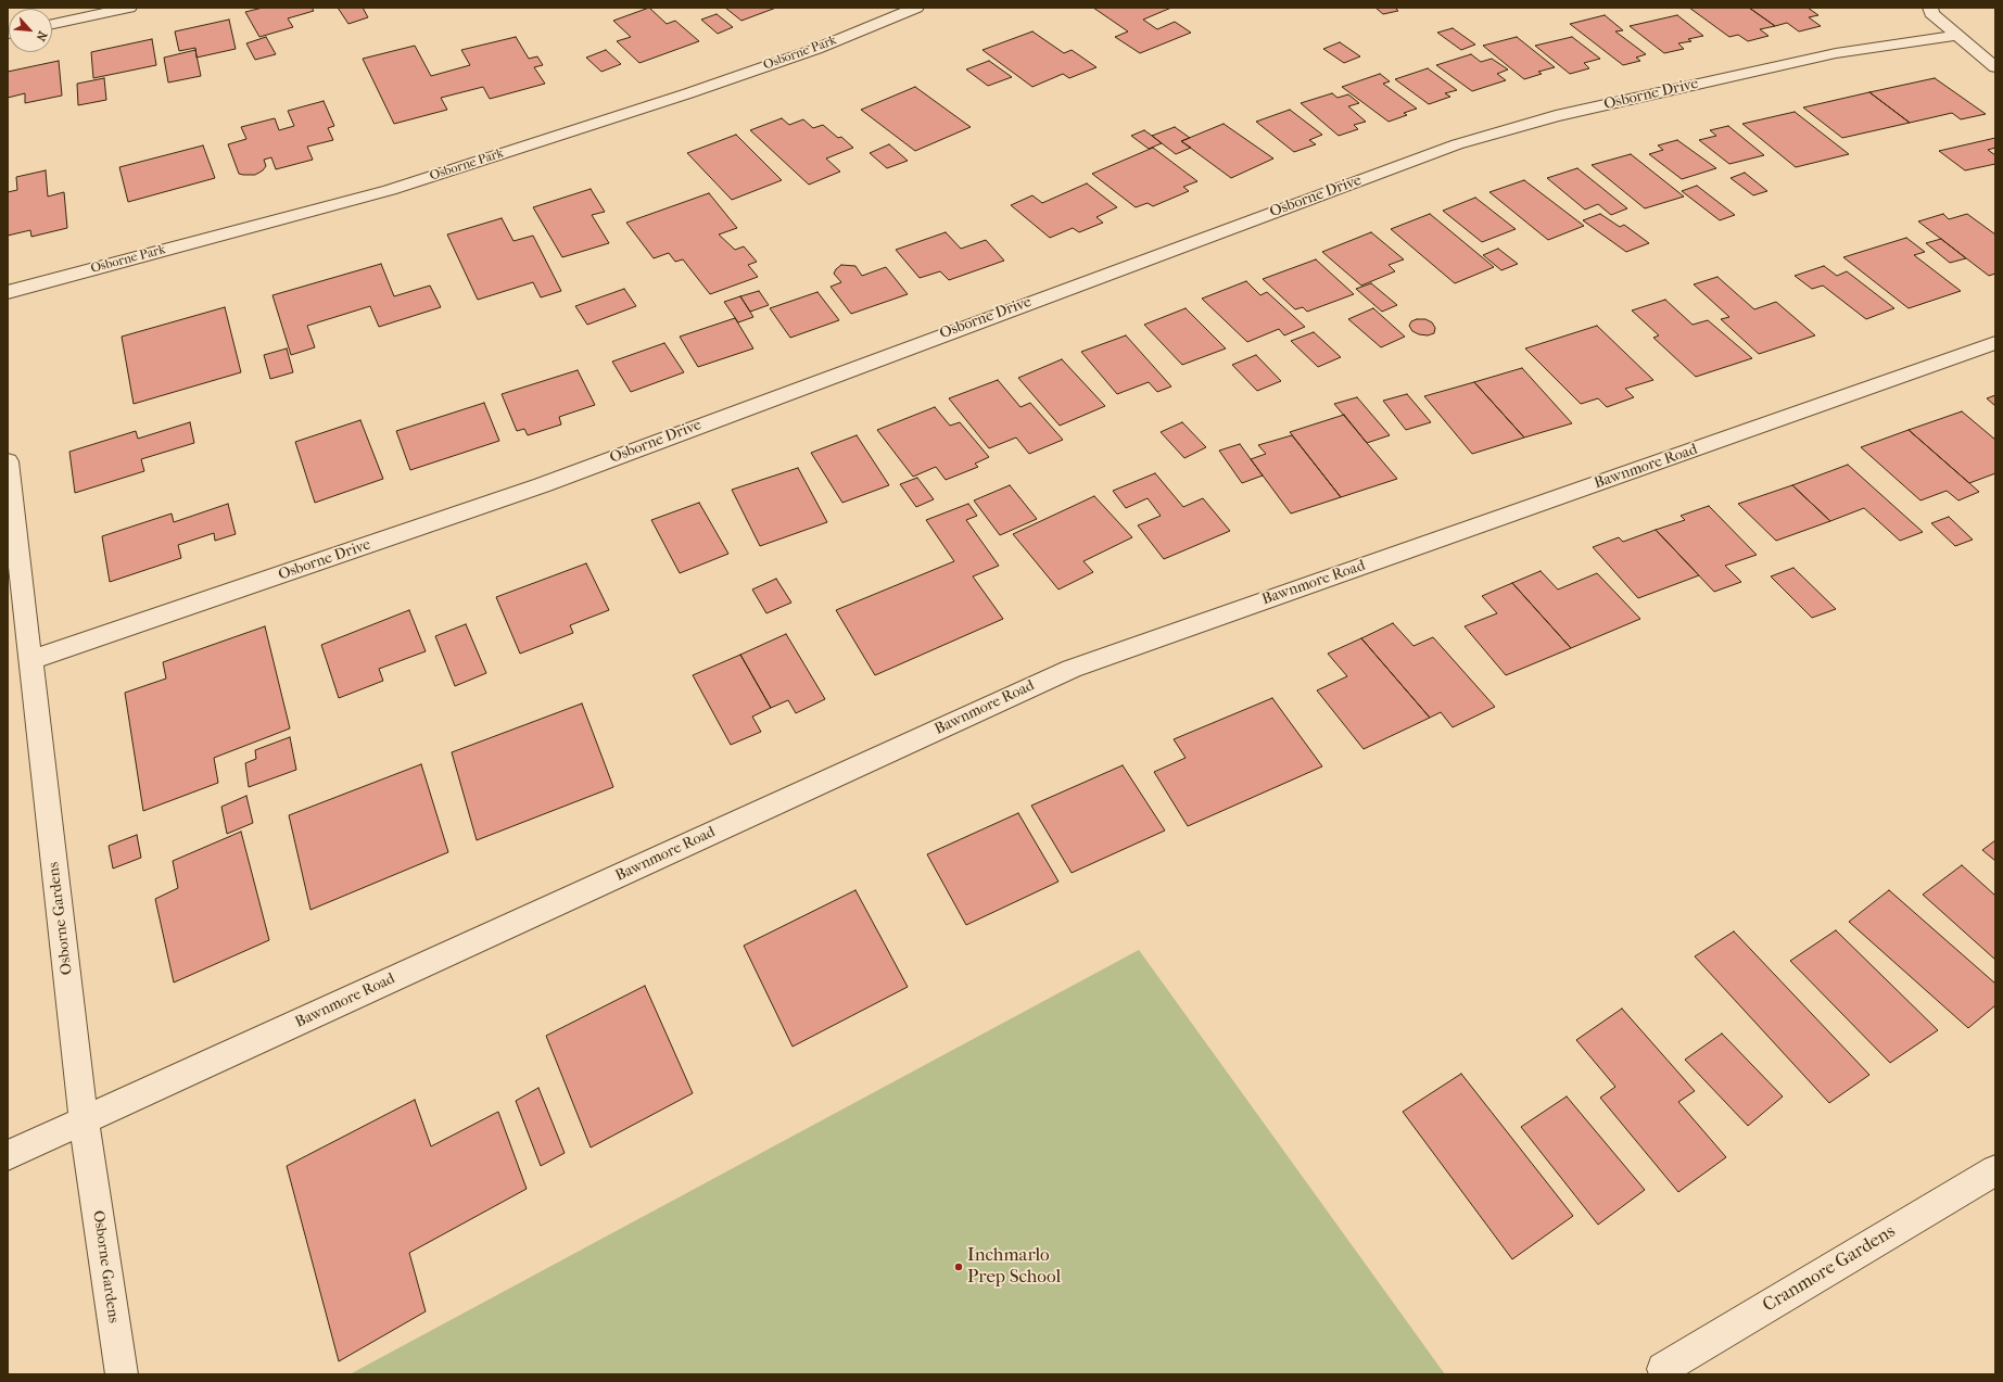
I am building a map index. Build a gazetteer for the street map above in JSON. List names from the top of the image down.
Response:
{
  "streets": {
    "street": [
      "Osborne Park",
      "Osborne Drive",
      "Bawnmore Road",
      "Osborne Gardens",
      "Cranmore Gardens"
    ]
  },
  "crossings": [
    ["Osborne Drive", "Osborne Gardens"],
    ["Bawnmore Road", "Osborne Gardens"]
  ],
  "places": ["Inchmarlo Prep School"],
  "north": "bottom right"
}
